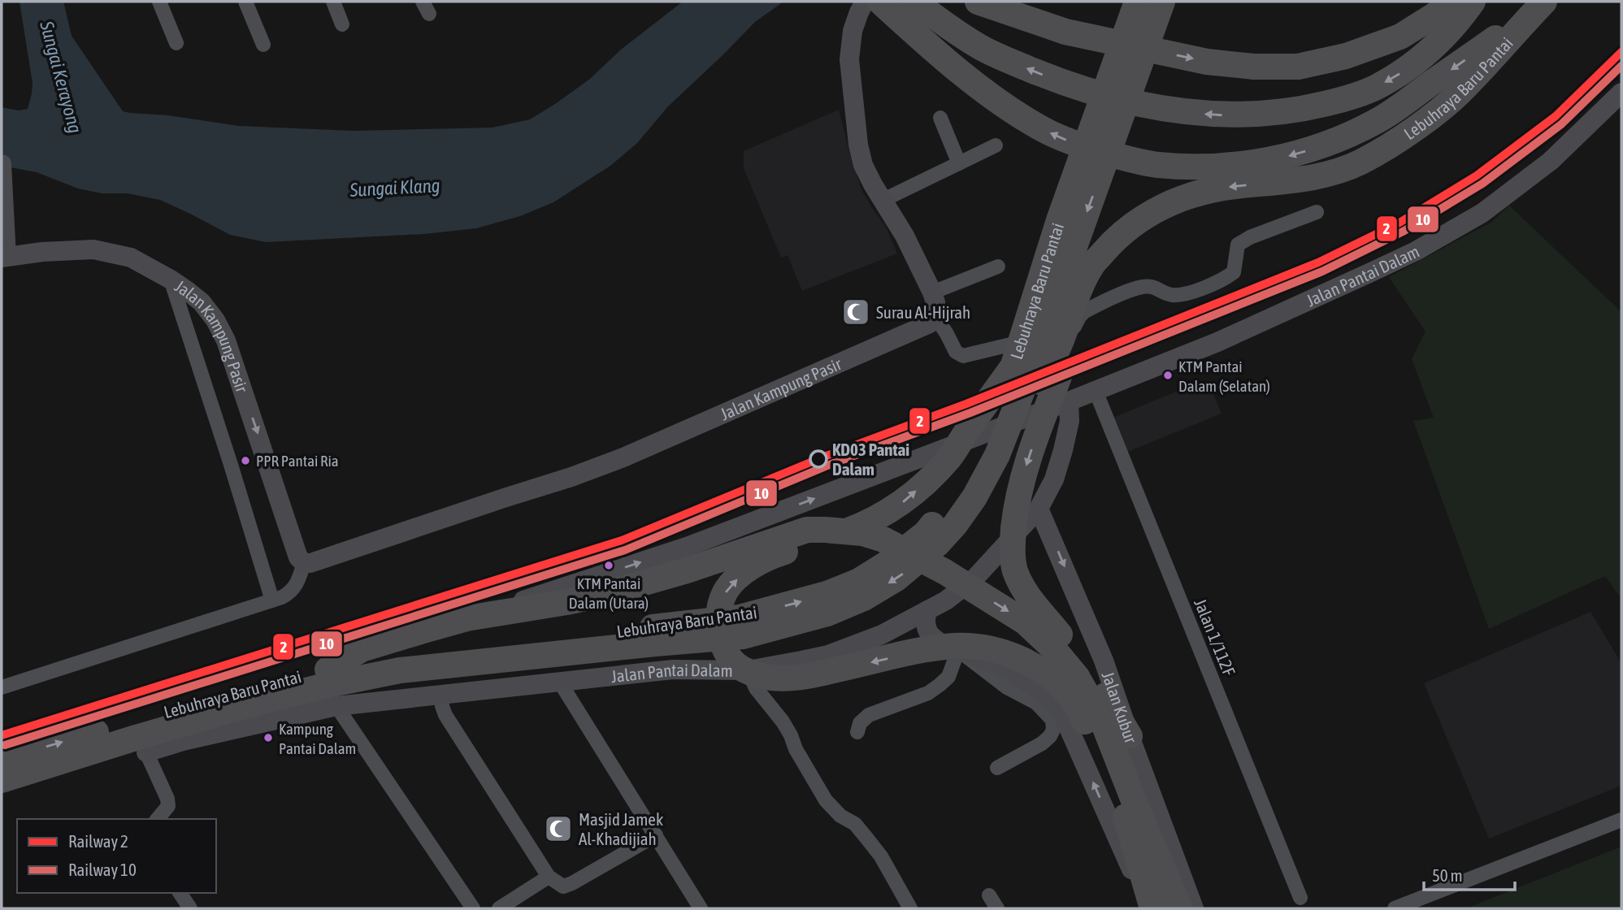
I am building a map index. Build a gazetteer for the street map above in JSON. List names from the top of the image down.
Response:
{
  "streets": {
    "highway": ["Lebuhraya Baru Pantai"],
    "street": [
      "Jalan Pantai Dalam",
      "Jalan Kampung Pasir",
      "Jalan 1/112F",
      "Jalan Kubur"
    ]
  },
  "crossings": [
    ["Jalan Pantai Dalam", "Jalan 1/112F"],
    ["Jalan Pantai Dalam", "Jalan Kubur"]
  ],
  "water": ["Sungai Kerayong", "Sungai Klang"],
  "places": {
    "mosque": ["Surau Al-Hijrah", "Masjid Jamek Al-Khadijiah"],
    "other": [
      "KTM Pantai Dalam (Selatan)",
      "KD03 Pantai Dalam",
      "PPR Pantai Ria",
      "KTM Pantai Dalam (Utara)",
      "Kampung Pantai Dalam"
    ]
  },
  "lines": ["rail line 2", "rail line 10"],
  "legend": ["Railway 2", "Railway 10"],
  "scale_bar": "50 m"
}
